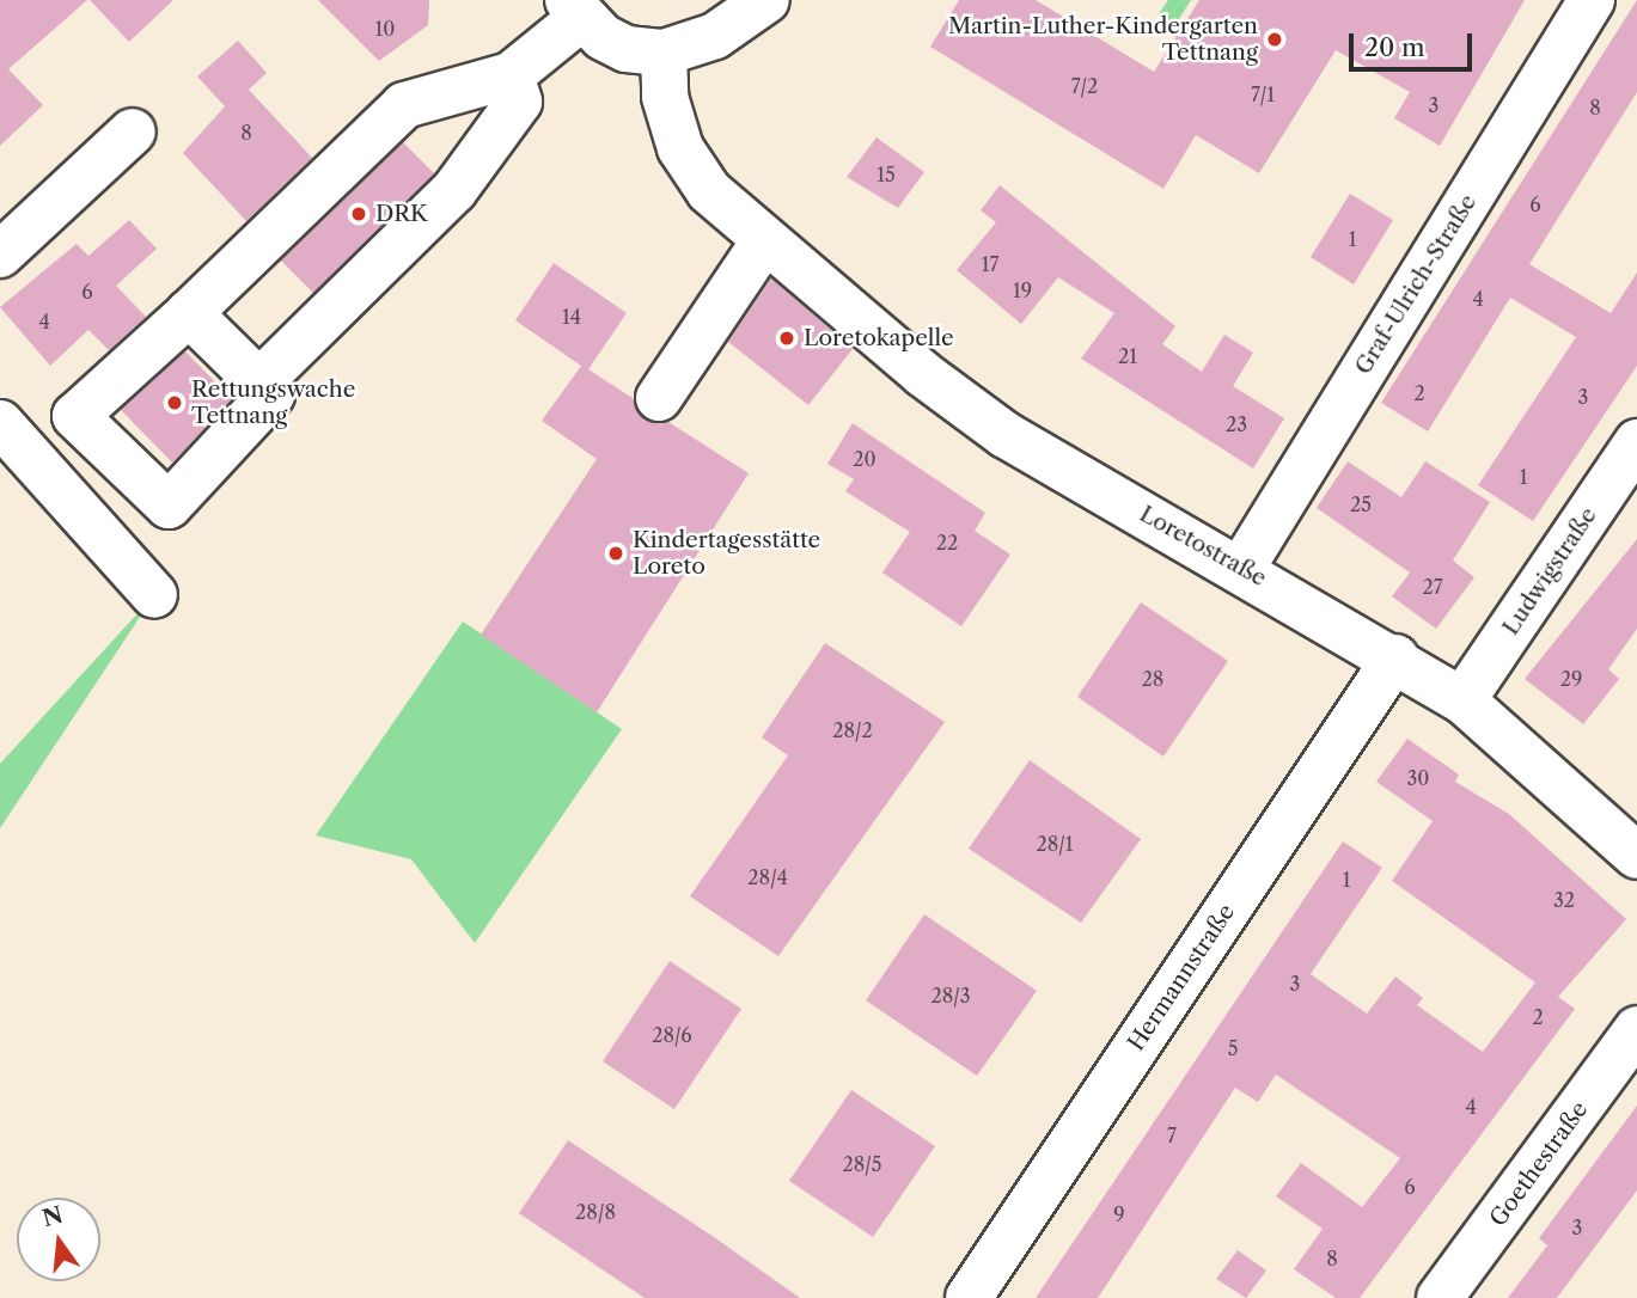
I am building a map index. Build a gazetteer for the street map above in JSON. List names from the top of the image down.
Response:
{
  "streets": {
    "street": [
      "Graf-Ulrich-Straße",
      "Loretostraße",
      "Ludwigstraße",
      "Hermannstraße",
      "Goethestraße"
    ]
  },
  "crossings": [
    ["Graf-Ulrich-Straße", "Loretostraße"],
    ["Loretostraße", "Ludwigstraße"],
    ["Loretostraße", "Hermannstraße"]
  ],
  "places": [
    "Martin-Luther-Kindergarten Tettnang",
    "DRK",
    "Loretokapelle",
    "Rettungswache Tettnang",
    "Kindertagesstätte Loreto"
  ],
  "house_numbers": [
    "10",
    "7/2",
    "7/1",
    "3",
    "8",
    "8",
    "15",
    "6",
    "1",
    "17",
    "19",
    "6",
    "4",
    "14",
    "4",
    "21",
    "2",
    "3",
    "23",
    "20",
    "1",
    "25",
    "22",
    "27",
    "28",
    "29",
    "28/2",
    "30",
    "28/1",
    "28/4",
    "1",
    "32",
    "3",
    "28/3",
    "2",
    "28/6",
    "5",
    "4",
    "7",
    "28/5",
    "6",
    "28/8",
    "9",
    "3",
    "8"
  ],
  "scale_bar": "20 m",
  "north": "top"
}
